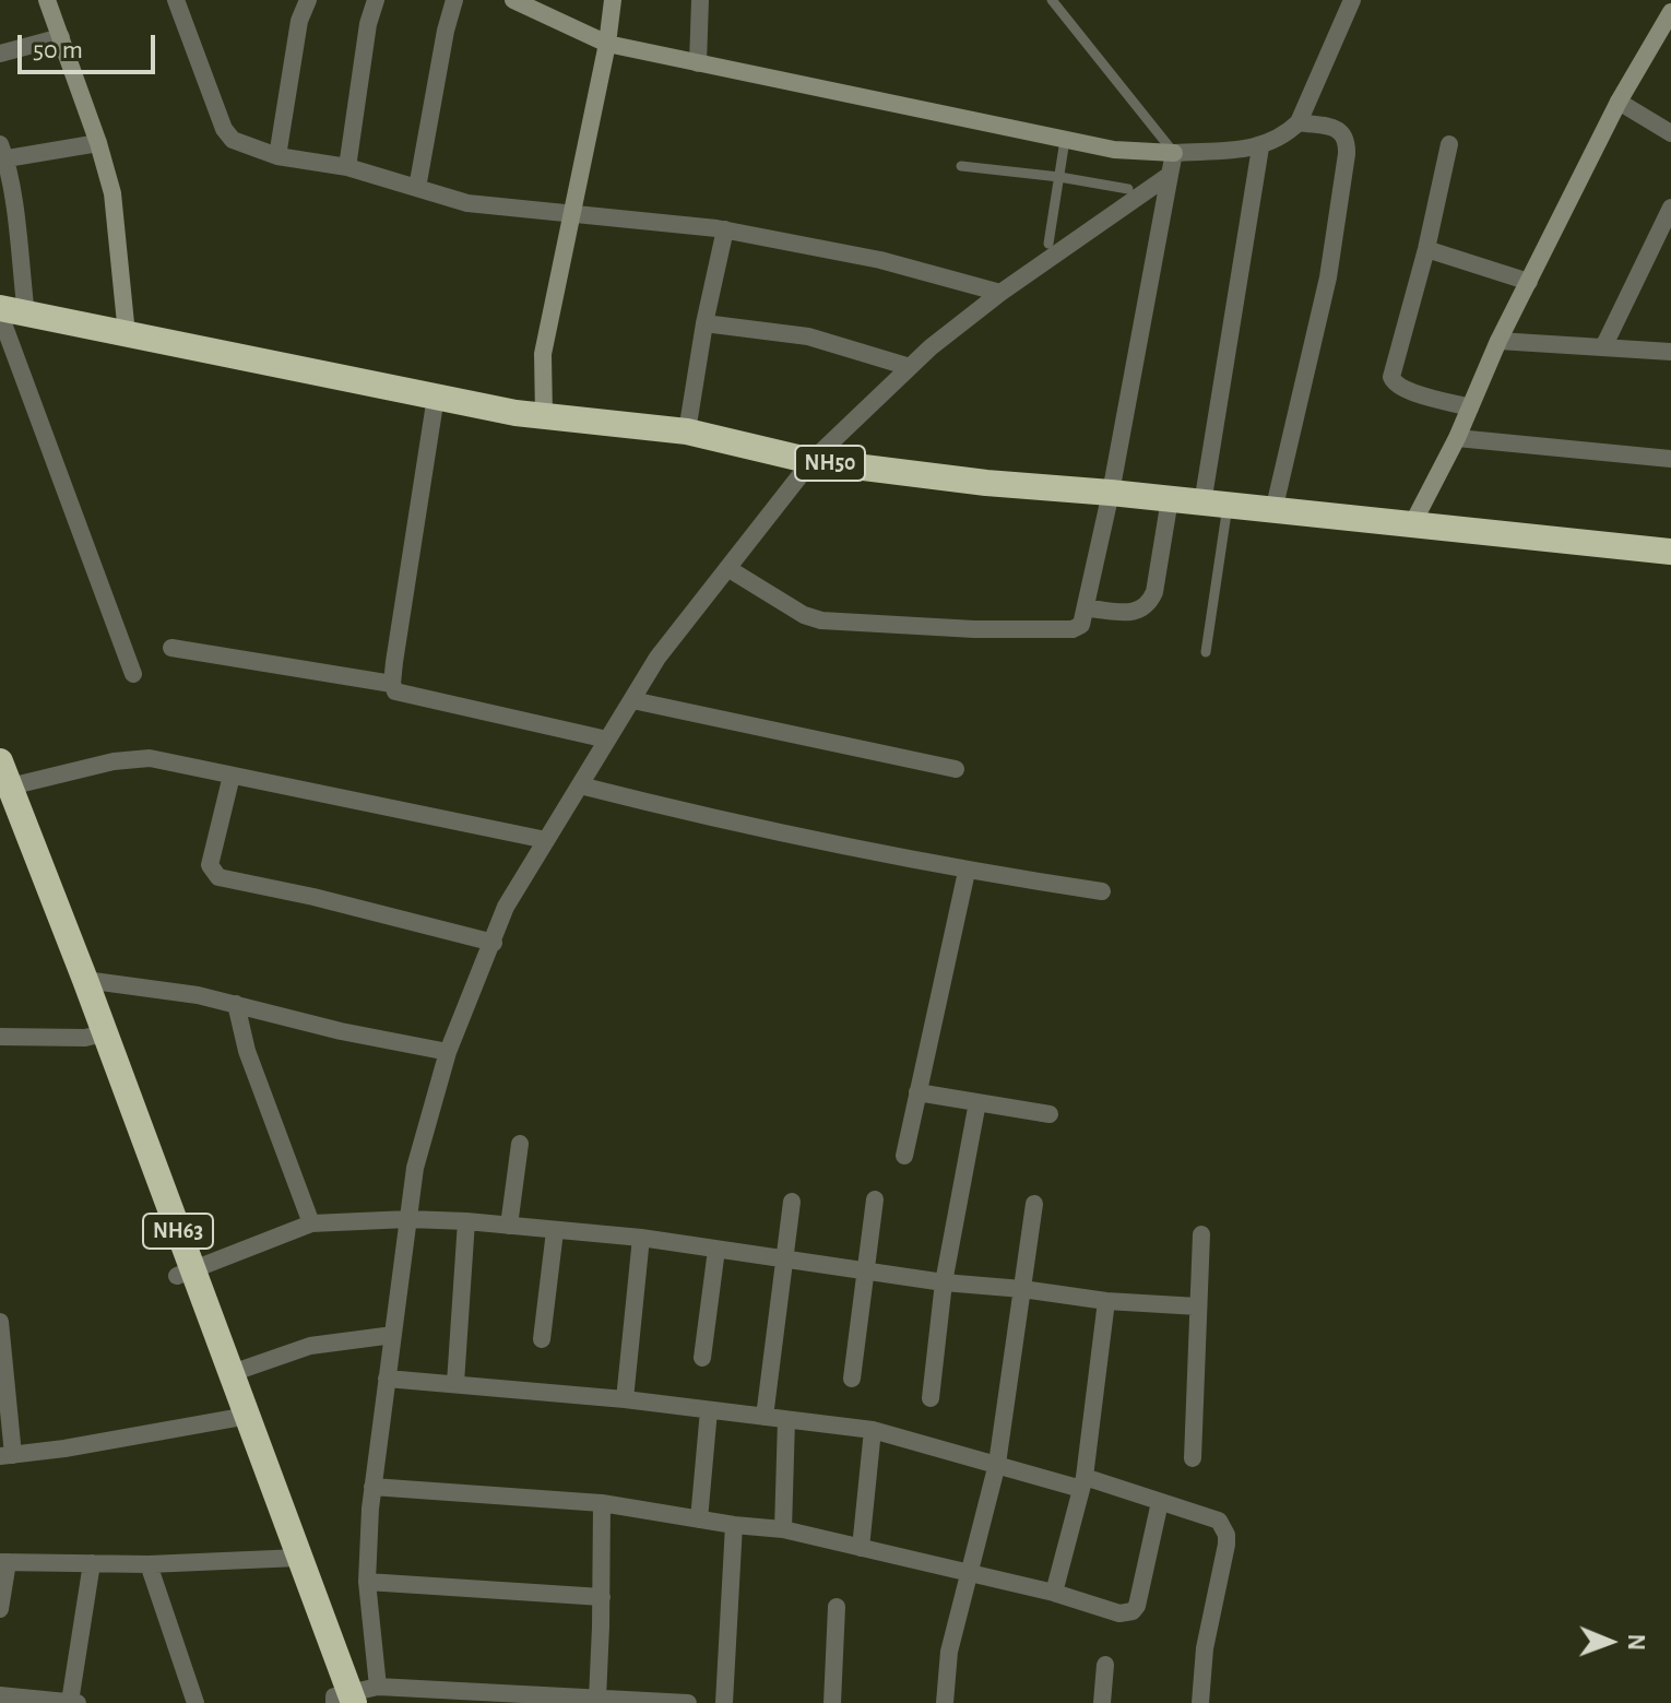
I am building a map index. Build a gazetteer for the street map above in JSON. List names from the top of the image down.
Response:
{
  "streets": {
    "highway": ["NH50", "NH63"]
  },
  "scale_bar": "50 m",
  "north": "right"
}
